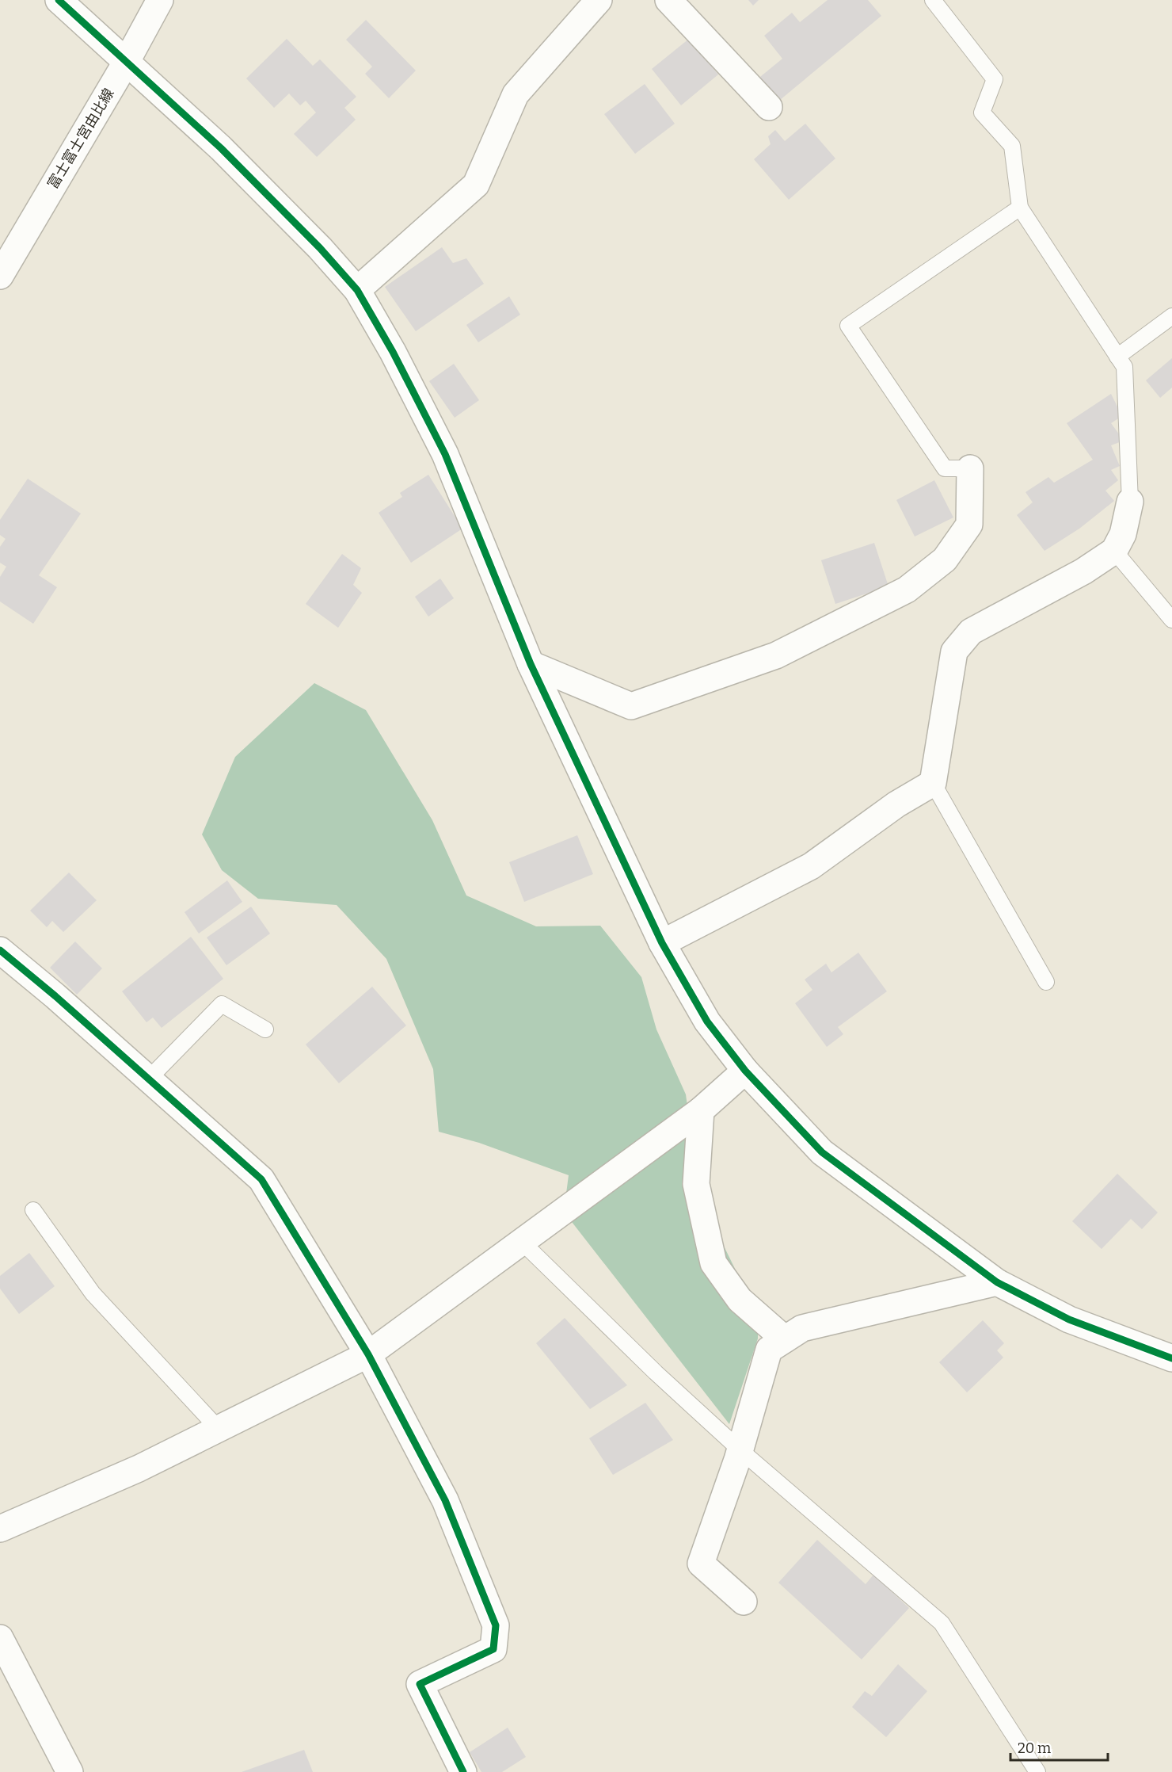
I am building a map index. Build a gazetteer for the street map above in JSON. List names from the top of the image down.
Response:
{
  "streets": {
    "street": ["富士富士宮由比線"]
  },
  "scale_bar": "20 m"
}
